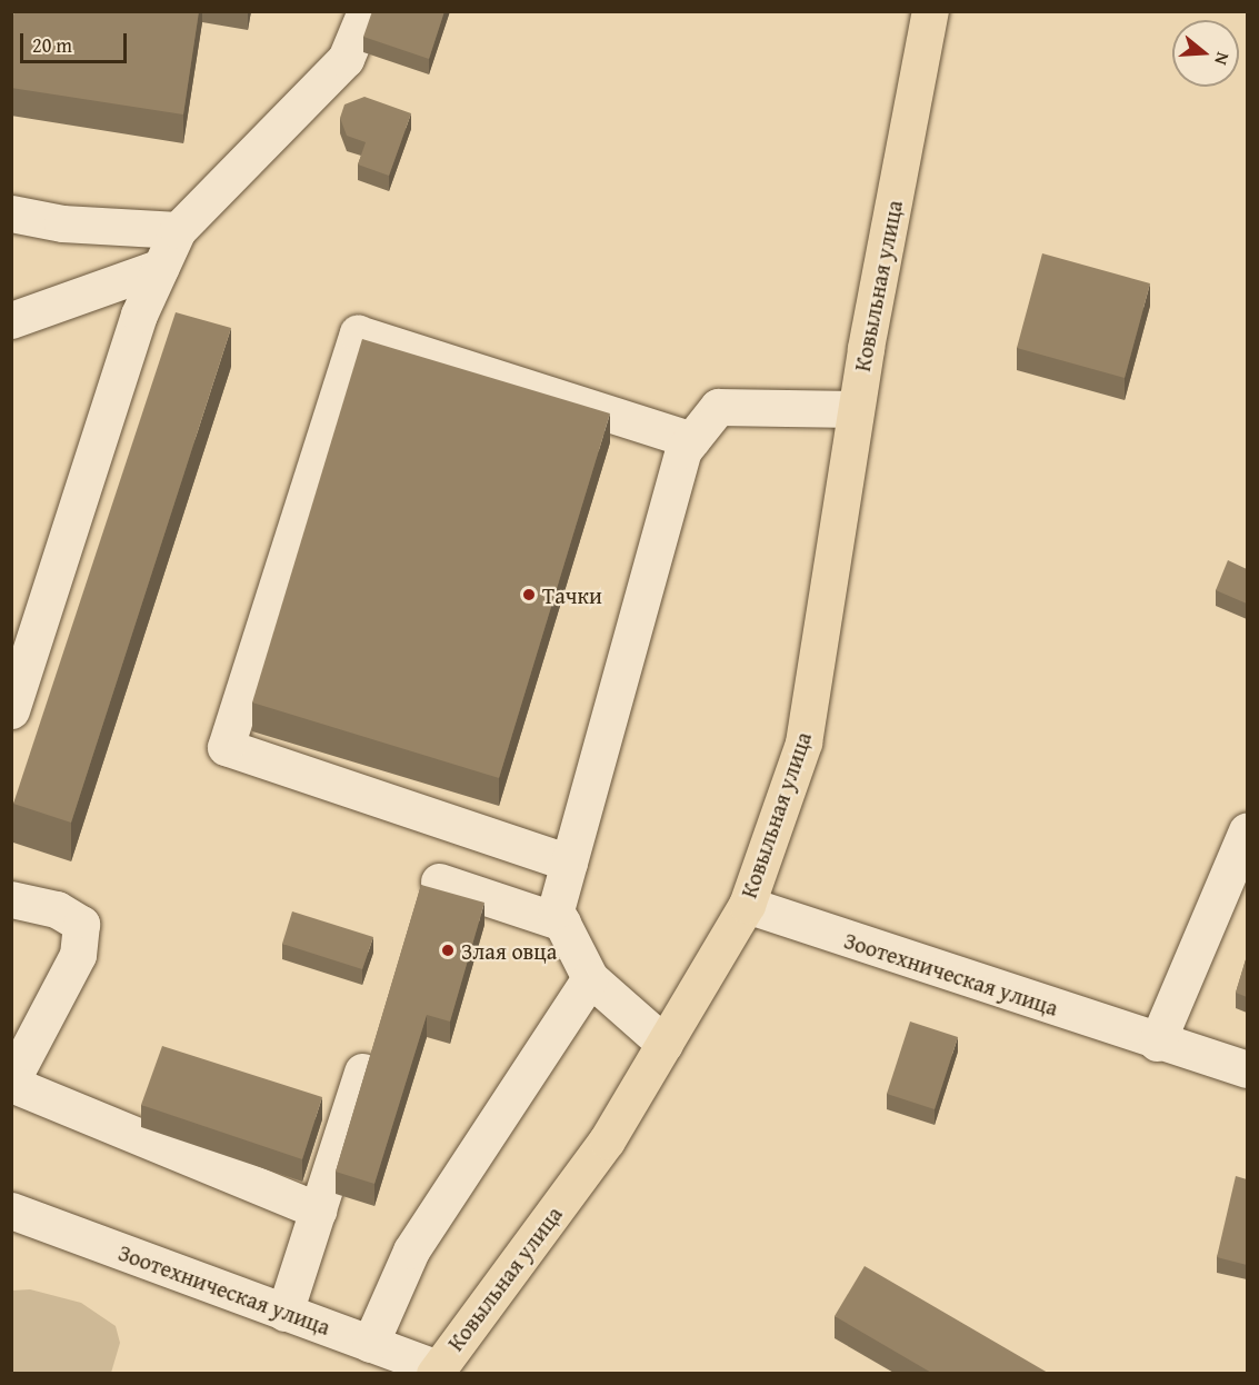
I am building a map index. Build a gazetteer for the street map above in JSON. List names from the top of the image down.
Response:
{
  "streets": {
    "main road": ["Ковыльная улица"],
    "street": ["Зоотехническая улица"]
  },
  "crossings": [
    ["Ковыльная улица", "Зоотехническая улица"]
  ],
  "places": ["Тачки", "Злая овца"],
  "scale_bar": "20 m",
  "north": "right"
}
